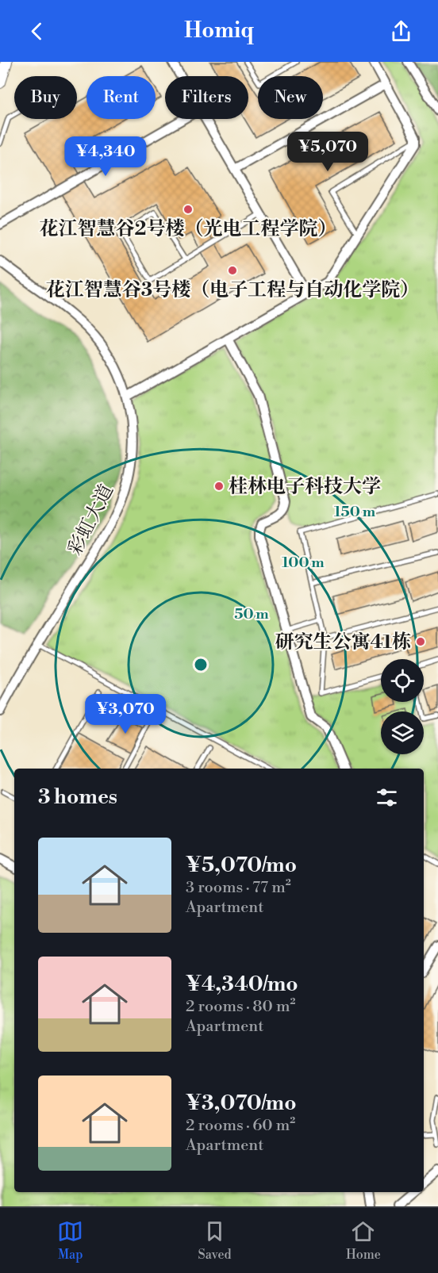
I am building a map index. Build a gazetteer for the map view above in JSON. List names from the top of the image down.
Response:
{
  "streets": {
    "street": ["彩虹大道"]
  },
  "places": [
    "花江智慧谷2号楼（光电工程学院）",
    "花江智慧谷3号楼（电子工程与自动化学院）",
    "桂林电子科技大学",
    "研究生公寓41栋"
  ],
  "page": {
    "header": "Homiq",
    "chip": [
      "Buy",
      "Rent",
      "Filters",
      "New"
    ],
    "price": ["¥5,070", "¥4,340", "¥3,070"],
    "heading": "3 homes",
    "list": [
      {
        "name": "¥5,070/mo",
        "note": "3 rooms · 77 m² · Apartment"
      },
      {
        "name": "¥4,340/mo",
        "note": "2 rooms · 80 m² · Apartment"
      },
      {
        "name": "¥3,070/mo",
        "note": "2 rooms · 60 m² · Apartment"
      }
    ],
    "tabs": ["Map", "Saved", "Home"]
  },
  "rings": ["150 m", "100 m", "50 m"]
}
